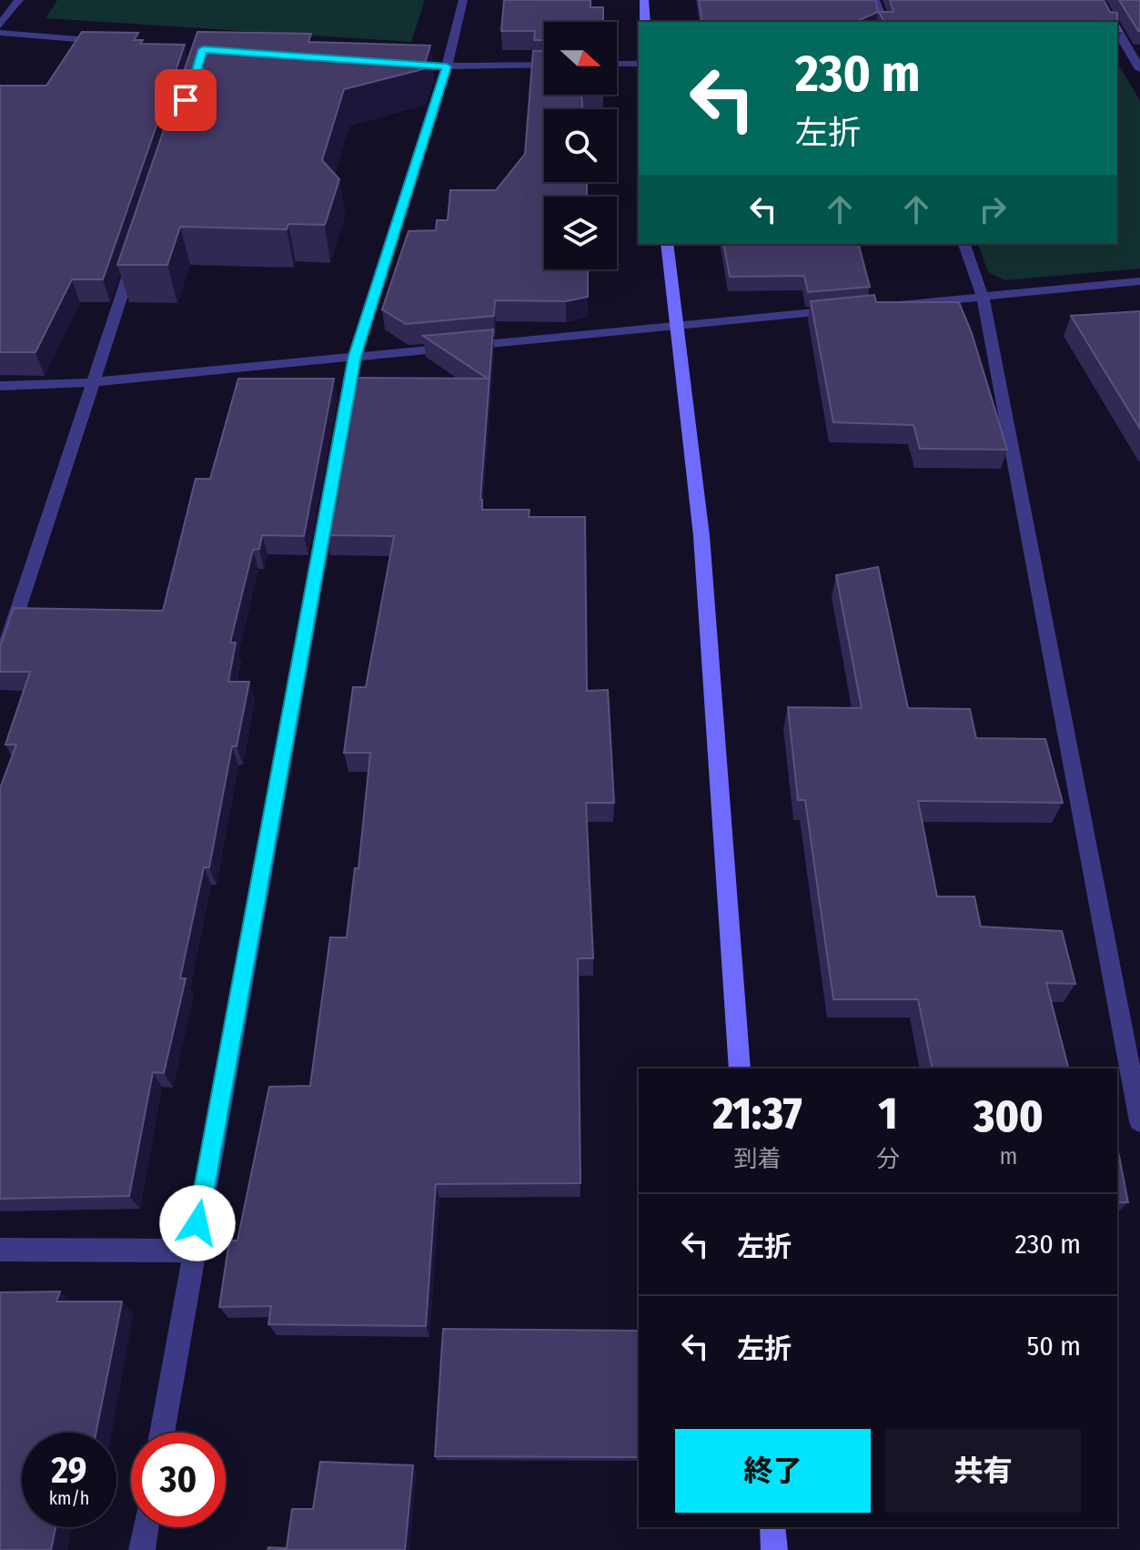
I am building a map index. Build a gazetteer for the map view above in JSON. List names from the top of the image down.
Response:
{
  "north": "right",
  "page": {
    "turn": ["230 m", "左折"],
    "eta": [
      "21:37",
      "到着",
      "1",
      "分",
      "300",
      "m"
    ],
    "list": [
      {
        "name": "左折",
        "value": "230 m"
      },
      {
        "name": "左折",
        "value": "50 m"
      }
    ],
    "buttons": ["終了", "共有"],
    "speed": "29 km/h",
    "limit": "30"
  }
}
